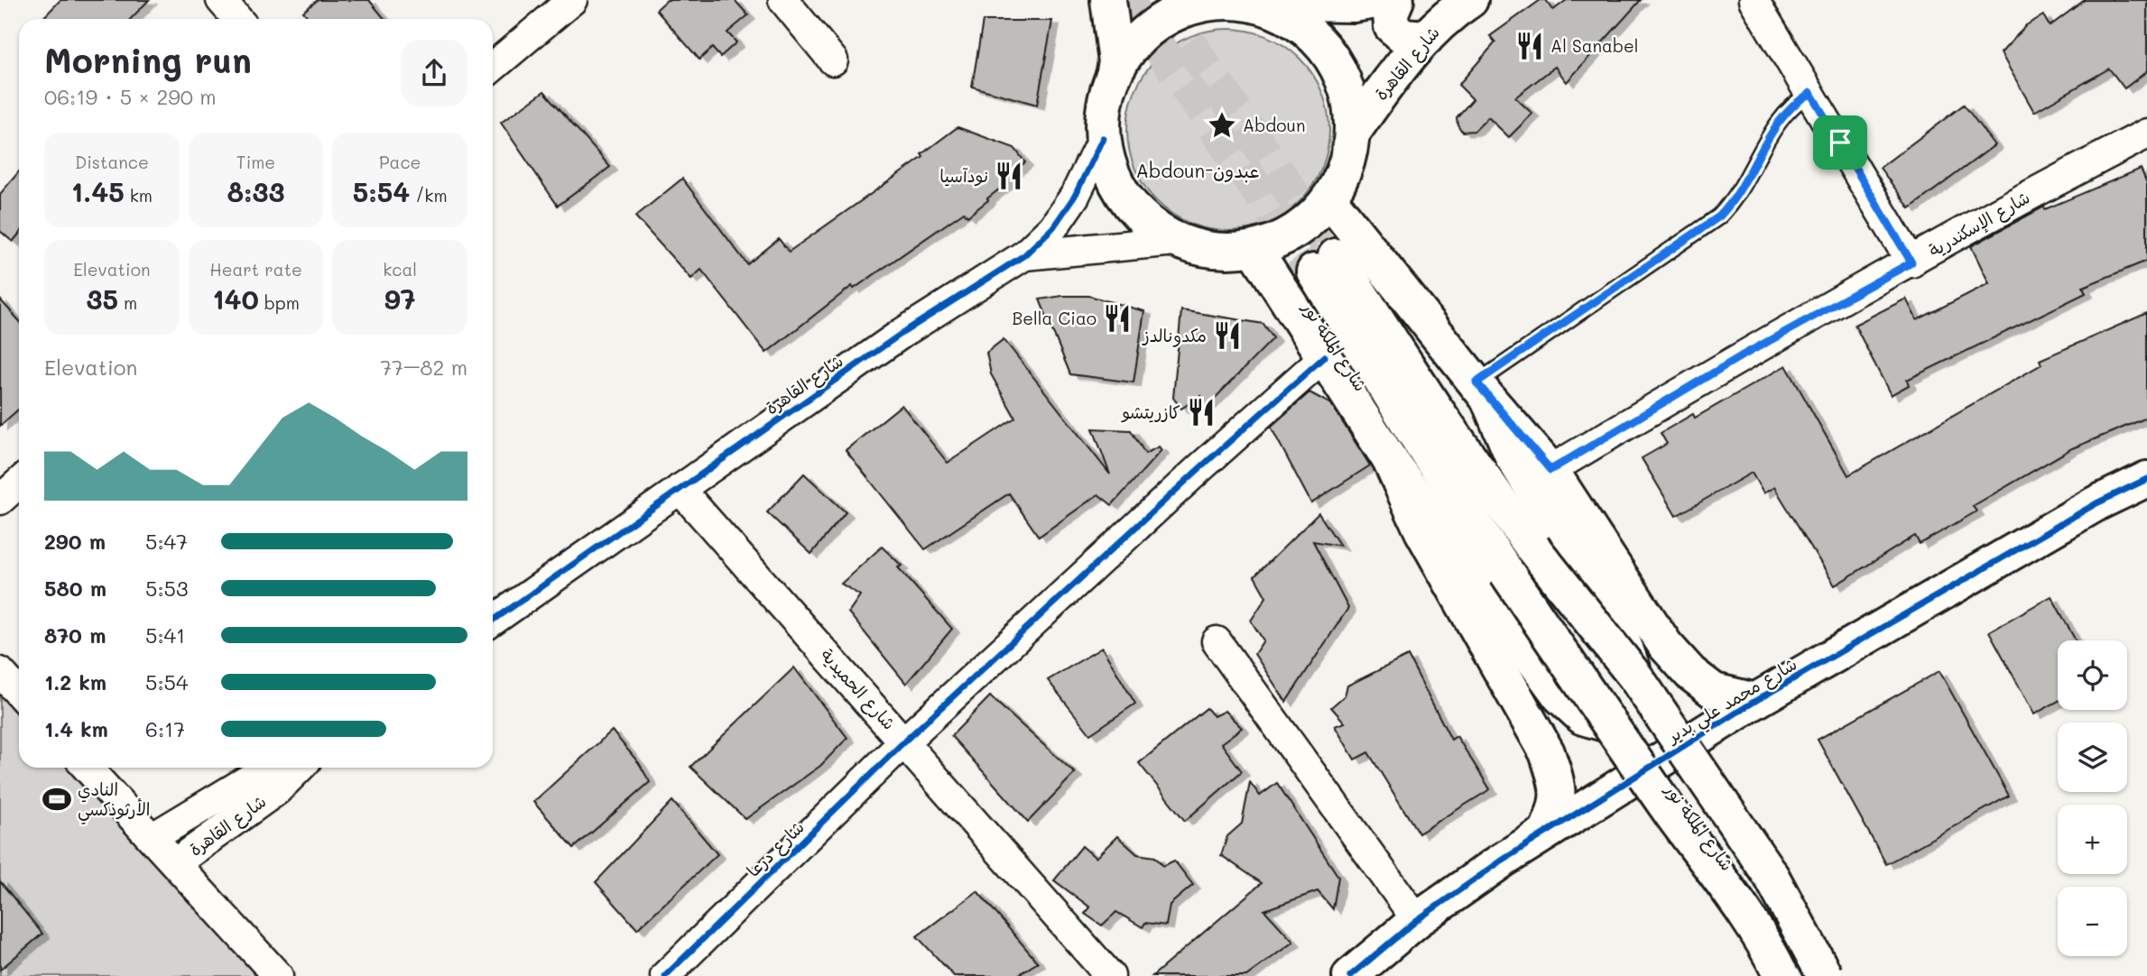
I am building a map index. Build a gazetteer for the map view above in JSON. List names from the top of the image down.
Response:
{
  "streets": {
    "main road": ["شارع القاهرة", "شارع الملكة نور", "شارع محمد علي بدير"],
    "street": ["شارع الإسكندرية", "شارع الحميدية", "شارع درعا"]
  },
  "crossings": [
    ["شارع القاهرة", "شارع الحميدية"],
    ["شارع الملكة نور", "شارع محمد علي بدير"],
    ["شارع الملكة نور", "شارع درعا"],
    ["شارع الحميدية", "شارع درعا"]
  ],
  "districts": ["Abdoun-عبدون"],
  "places": {
    "restaurant": [
      "Al Sanabel",
      "نودآسيا",
      "Bella Ciao",
      "مكدونالدز",
      "كازريتشو"
    ],
    "place": ["Abdoun"],
    "sports": ["النادي الأرثوذكسي"]
  },
  "page": {
    "heading": ["Morning run", "06:19 · 5 × 290 m"],
    "stats": [
      ["Distance", "1.45 km"],
      ["Time", "8:33"],
      ["Pace", "5:54 /km"],
      ["Elevation", "35 m"],
      ["Heart rate", "140 bpm"],
      ["kcal", "97"]
    ],
    "chart": ["Elevation", "77–82 m"],
    "list": [
      {
        "name": "290 m",
        "note": "5:47"
      },
      {
        "name": "580 m",
        "note": "5:53"
      },
      {
        "name": "870 m",
        "note": "5:41"
      },
      {
        "name": "1.2 km",
        "note": "5:54"
      },
      {
        "name": "1.4 km",
        "note": "6:17"
      }
    ],
    "map_buttons": ["+", "−"]
  }
}
